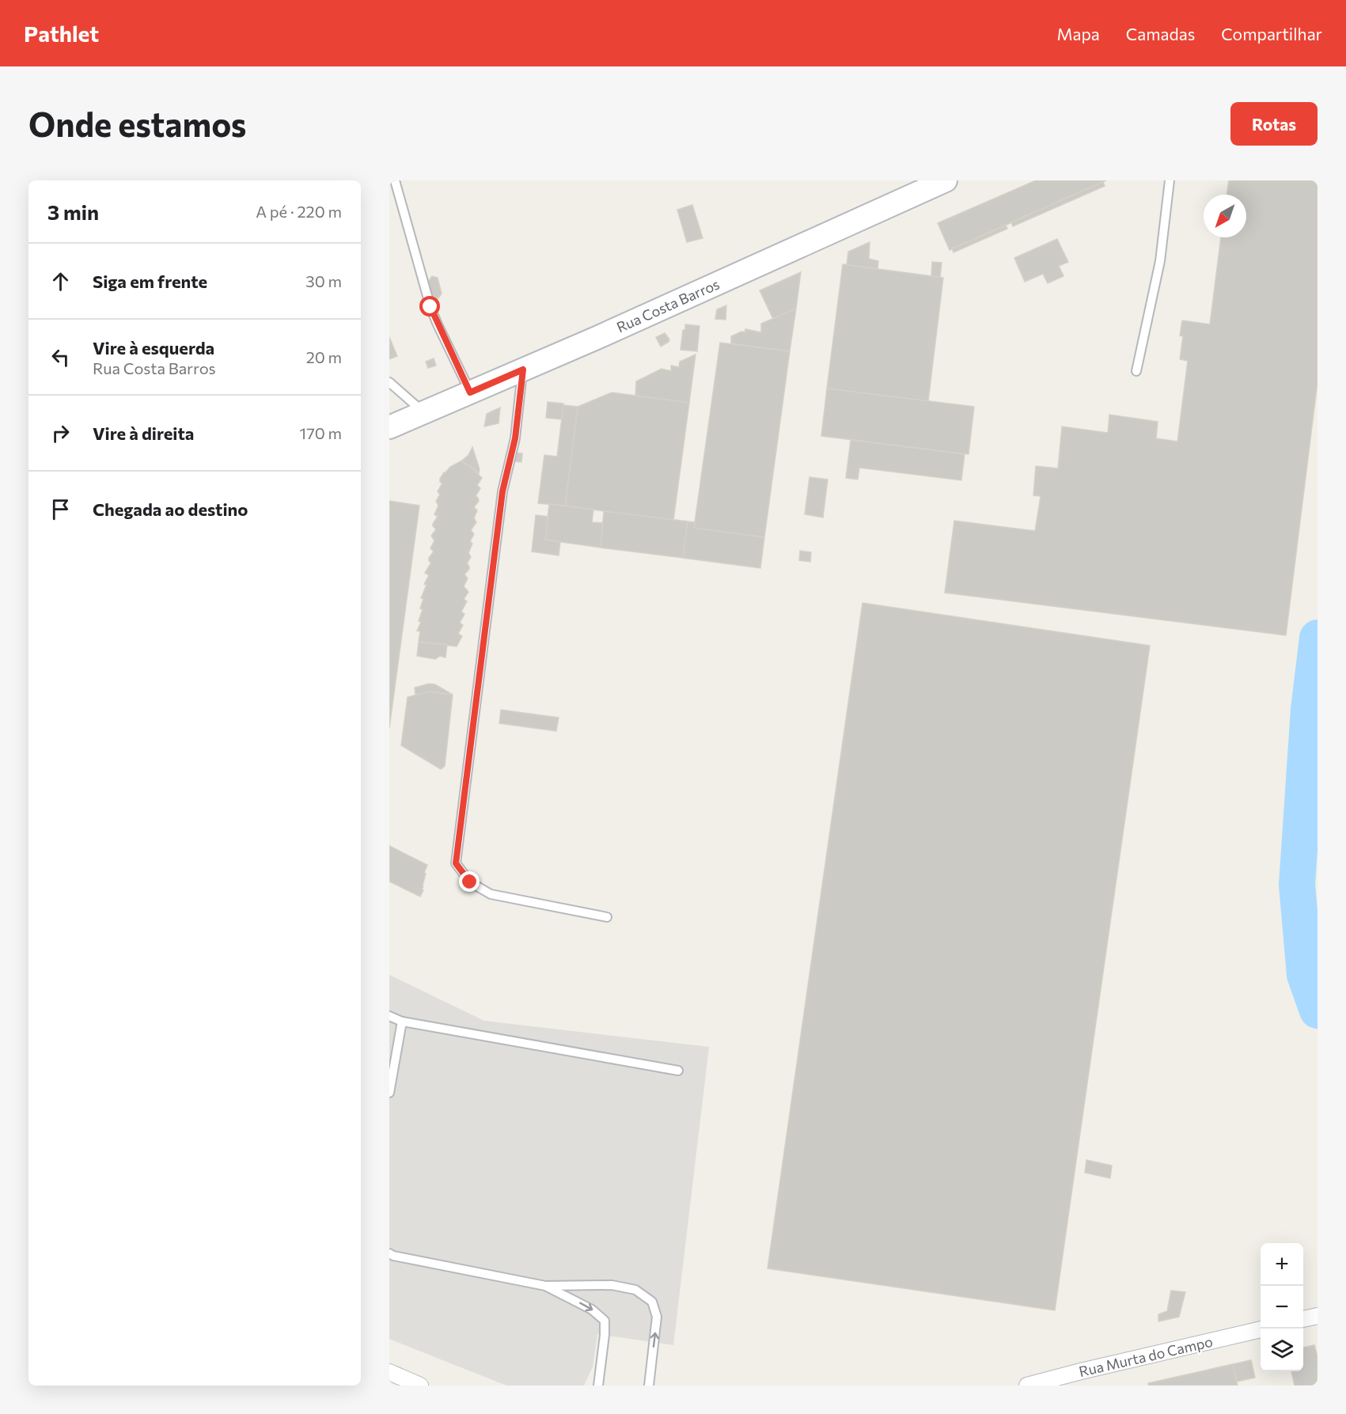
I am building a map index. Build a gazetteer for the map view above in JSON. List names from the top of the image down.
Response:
{
  "streets": {
    "main road": ["Rua Costa Barros"],
    "street": ["Rua Murta do Campo"]
  },
  "north": "bottom left",
  "page": {
    "header": "Pathlet",
    "nav": ["Mapa", "Camadas", "Compartilhar"],
    "buttons": "Rotas",
    "title": "Onde estamos",
    "heading": ["3 min", "A pé · 220 m"],
    "list": [
      ["Siga em frente", "30 m"],
      ["Vire à esquerda", "Rua Costa Barros", "20 m"],
      ["Vire à direita", "170 m"],
      "Chegada ao destino"
    ],
    "map_buttons": ["+", "−"]
  }
}
